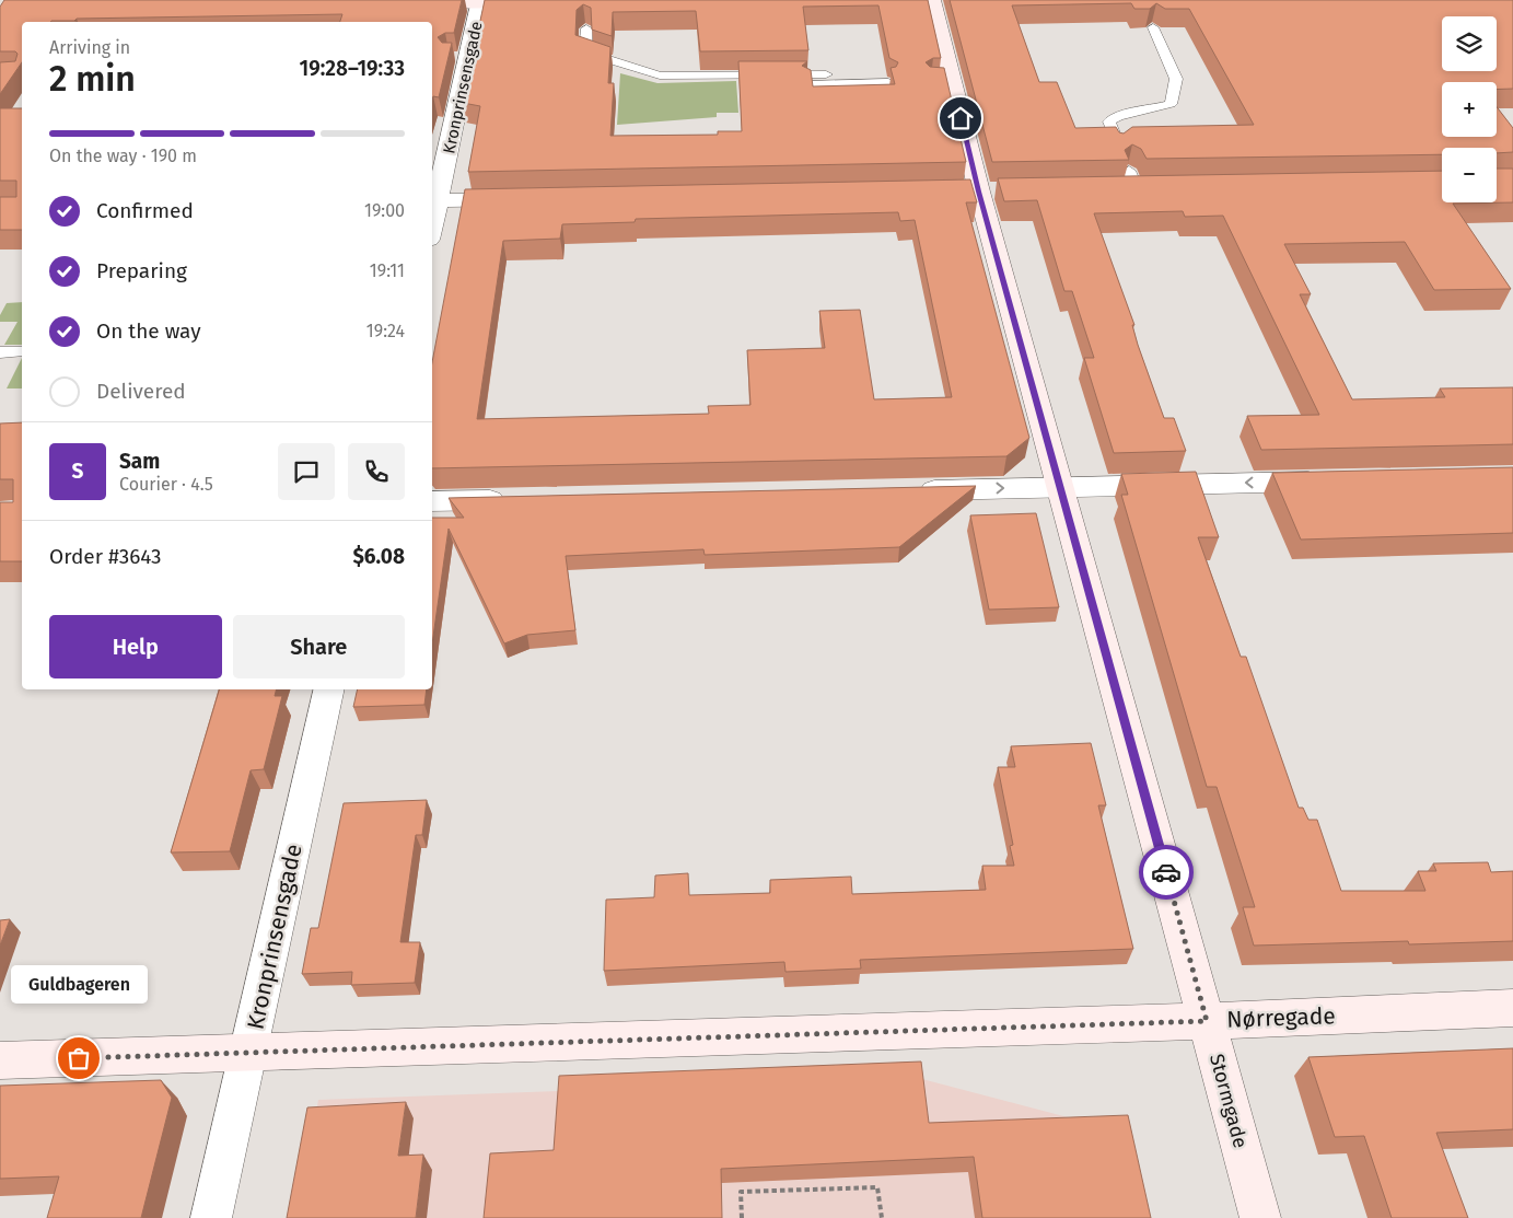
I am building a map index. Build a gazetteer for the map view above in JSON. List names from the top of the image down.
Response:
{
  "streets": {
    "street": ["Kronprinsensgade", "Nørregade", "Stormgade"]
  },
  "crossings": [
    ["Kronprinsensgade", "Nørregade"],
    ["Nørregade", "Stormgade"]
  ],
  "places": ["Guldbageren"],
  "page": {
    "map_buttons": ["+", "−"],
    "heading": ["2 min", "Arriving in", "19:28–19:33"],
    "panel": [
      "Sam",
      "Courier · 4.5",
      "Order #3643",
      "$6.08"
    ],
    "bar": "On the way · 190 m",
    "list": [
      ["Confirmed", "19:00"],
      ["Preparing", "19:11"],
      ["On the way", "19:24"],
      "Delivered"
    ],
    "round": "S",
    "buttons": ["Help", "Share"],
    "bubble": "Guldbageren"
  }
}
